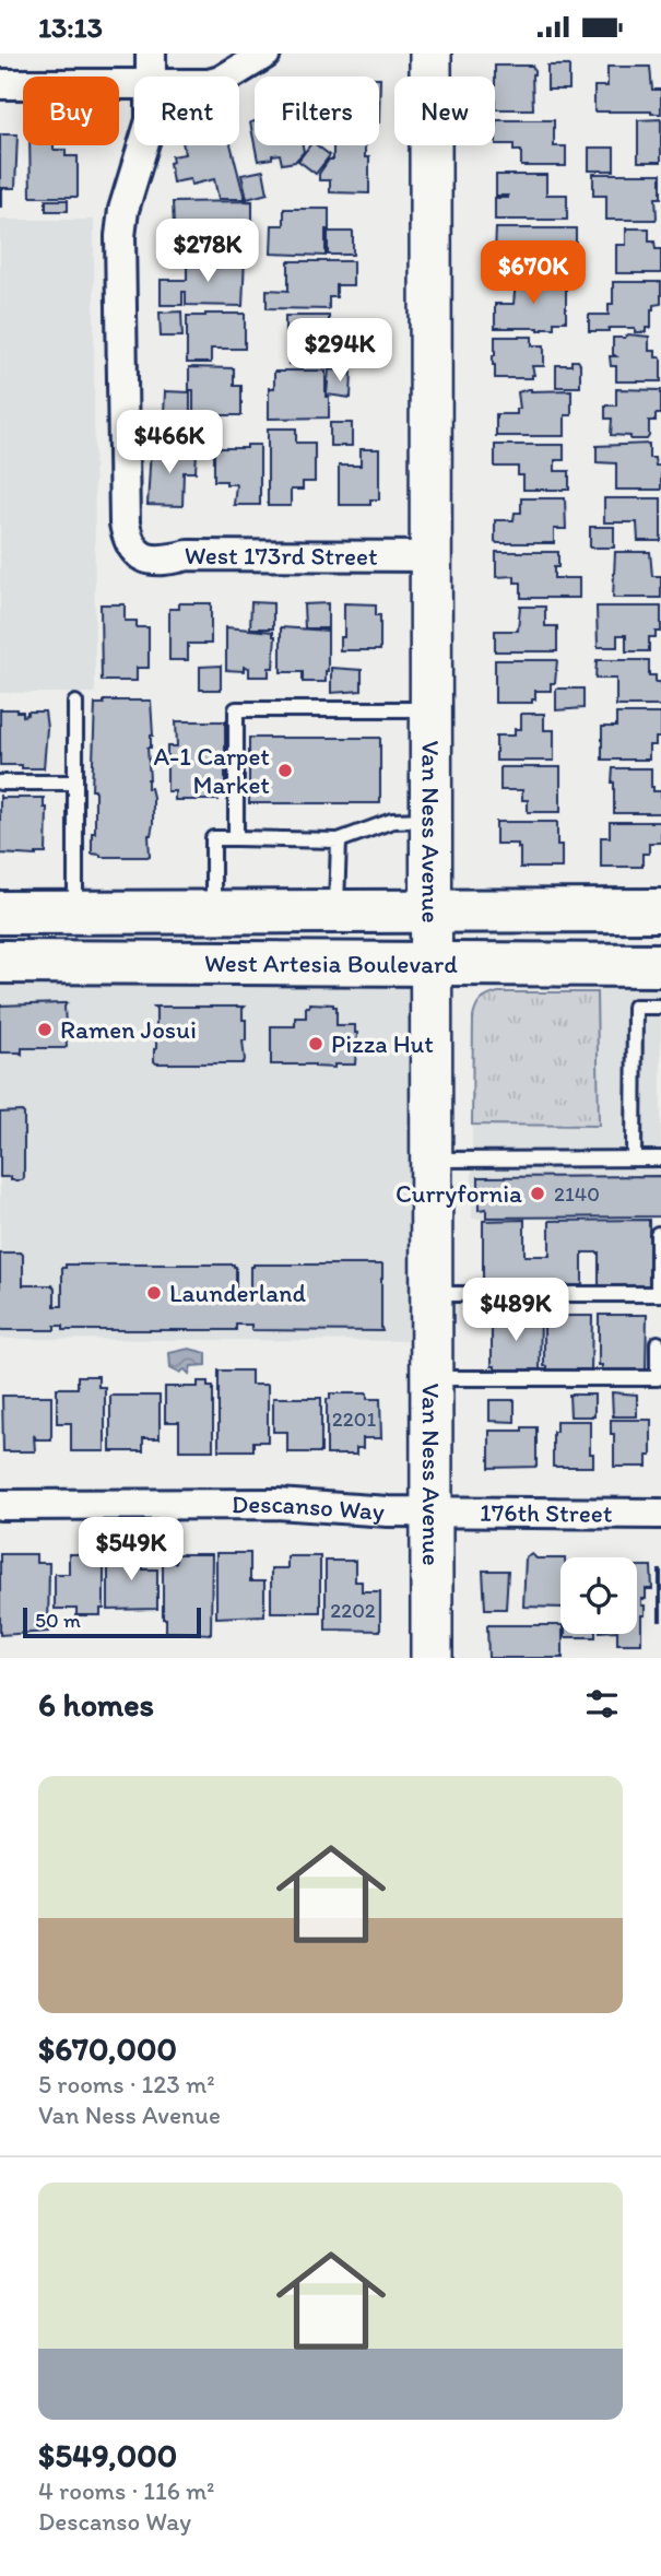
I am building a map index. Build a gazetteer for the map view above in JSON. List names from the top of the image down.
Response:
{
  "streets": {
    "main road": ["Van Ness Avenue", "West Artesia Boulevard"],
    "street": ["West 173rd Street", "Descanso Way", "176th Street"]
  },
  "crossings": [
    ["West 173rd Street", "Van Ness Avenue"],
    ["Van Ness Avenue", "West Artesia Boulevard"],
    ["Van Ness Avenue", "Descanso Way"],
    ["Van Ness Avenue", "176th Street"],
    ["Descanso Way", "176th Street"]
  ],
  "places": [
    "A-1 Carpet Market",
    "Ramen Josui",
    "Pizza Hut",
    "Curryfornia",
    "Launderland"
  ],
  "house_numbers": ["2140", "2201", "2202"],
  "scale_bar": "50 m",
  "page": {
    "status": "13:13",
    "chip": [
      "Buy",
      "Rent",
      "Filters",
      "New"
    ],
    "price": [
      "$278K",
      "$670K",
      "$294K",
      "$466K",
      "$489K",
      "$549K"
    ],
    "scale": "50 m",
    "heading": "6 homes",
    "list": [
      {
        "name": "$670,000",
        "note": "5 rooms · 123 m² · Van Ness Avenue"
      },
      {
        "name": "$549,000",
        "note": "4 rooms · 116 m² · Descanso Way"
      }
    ]
  }
}
